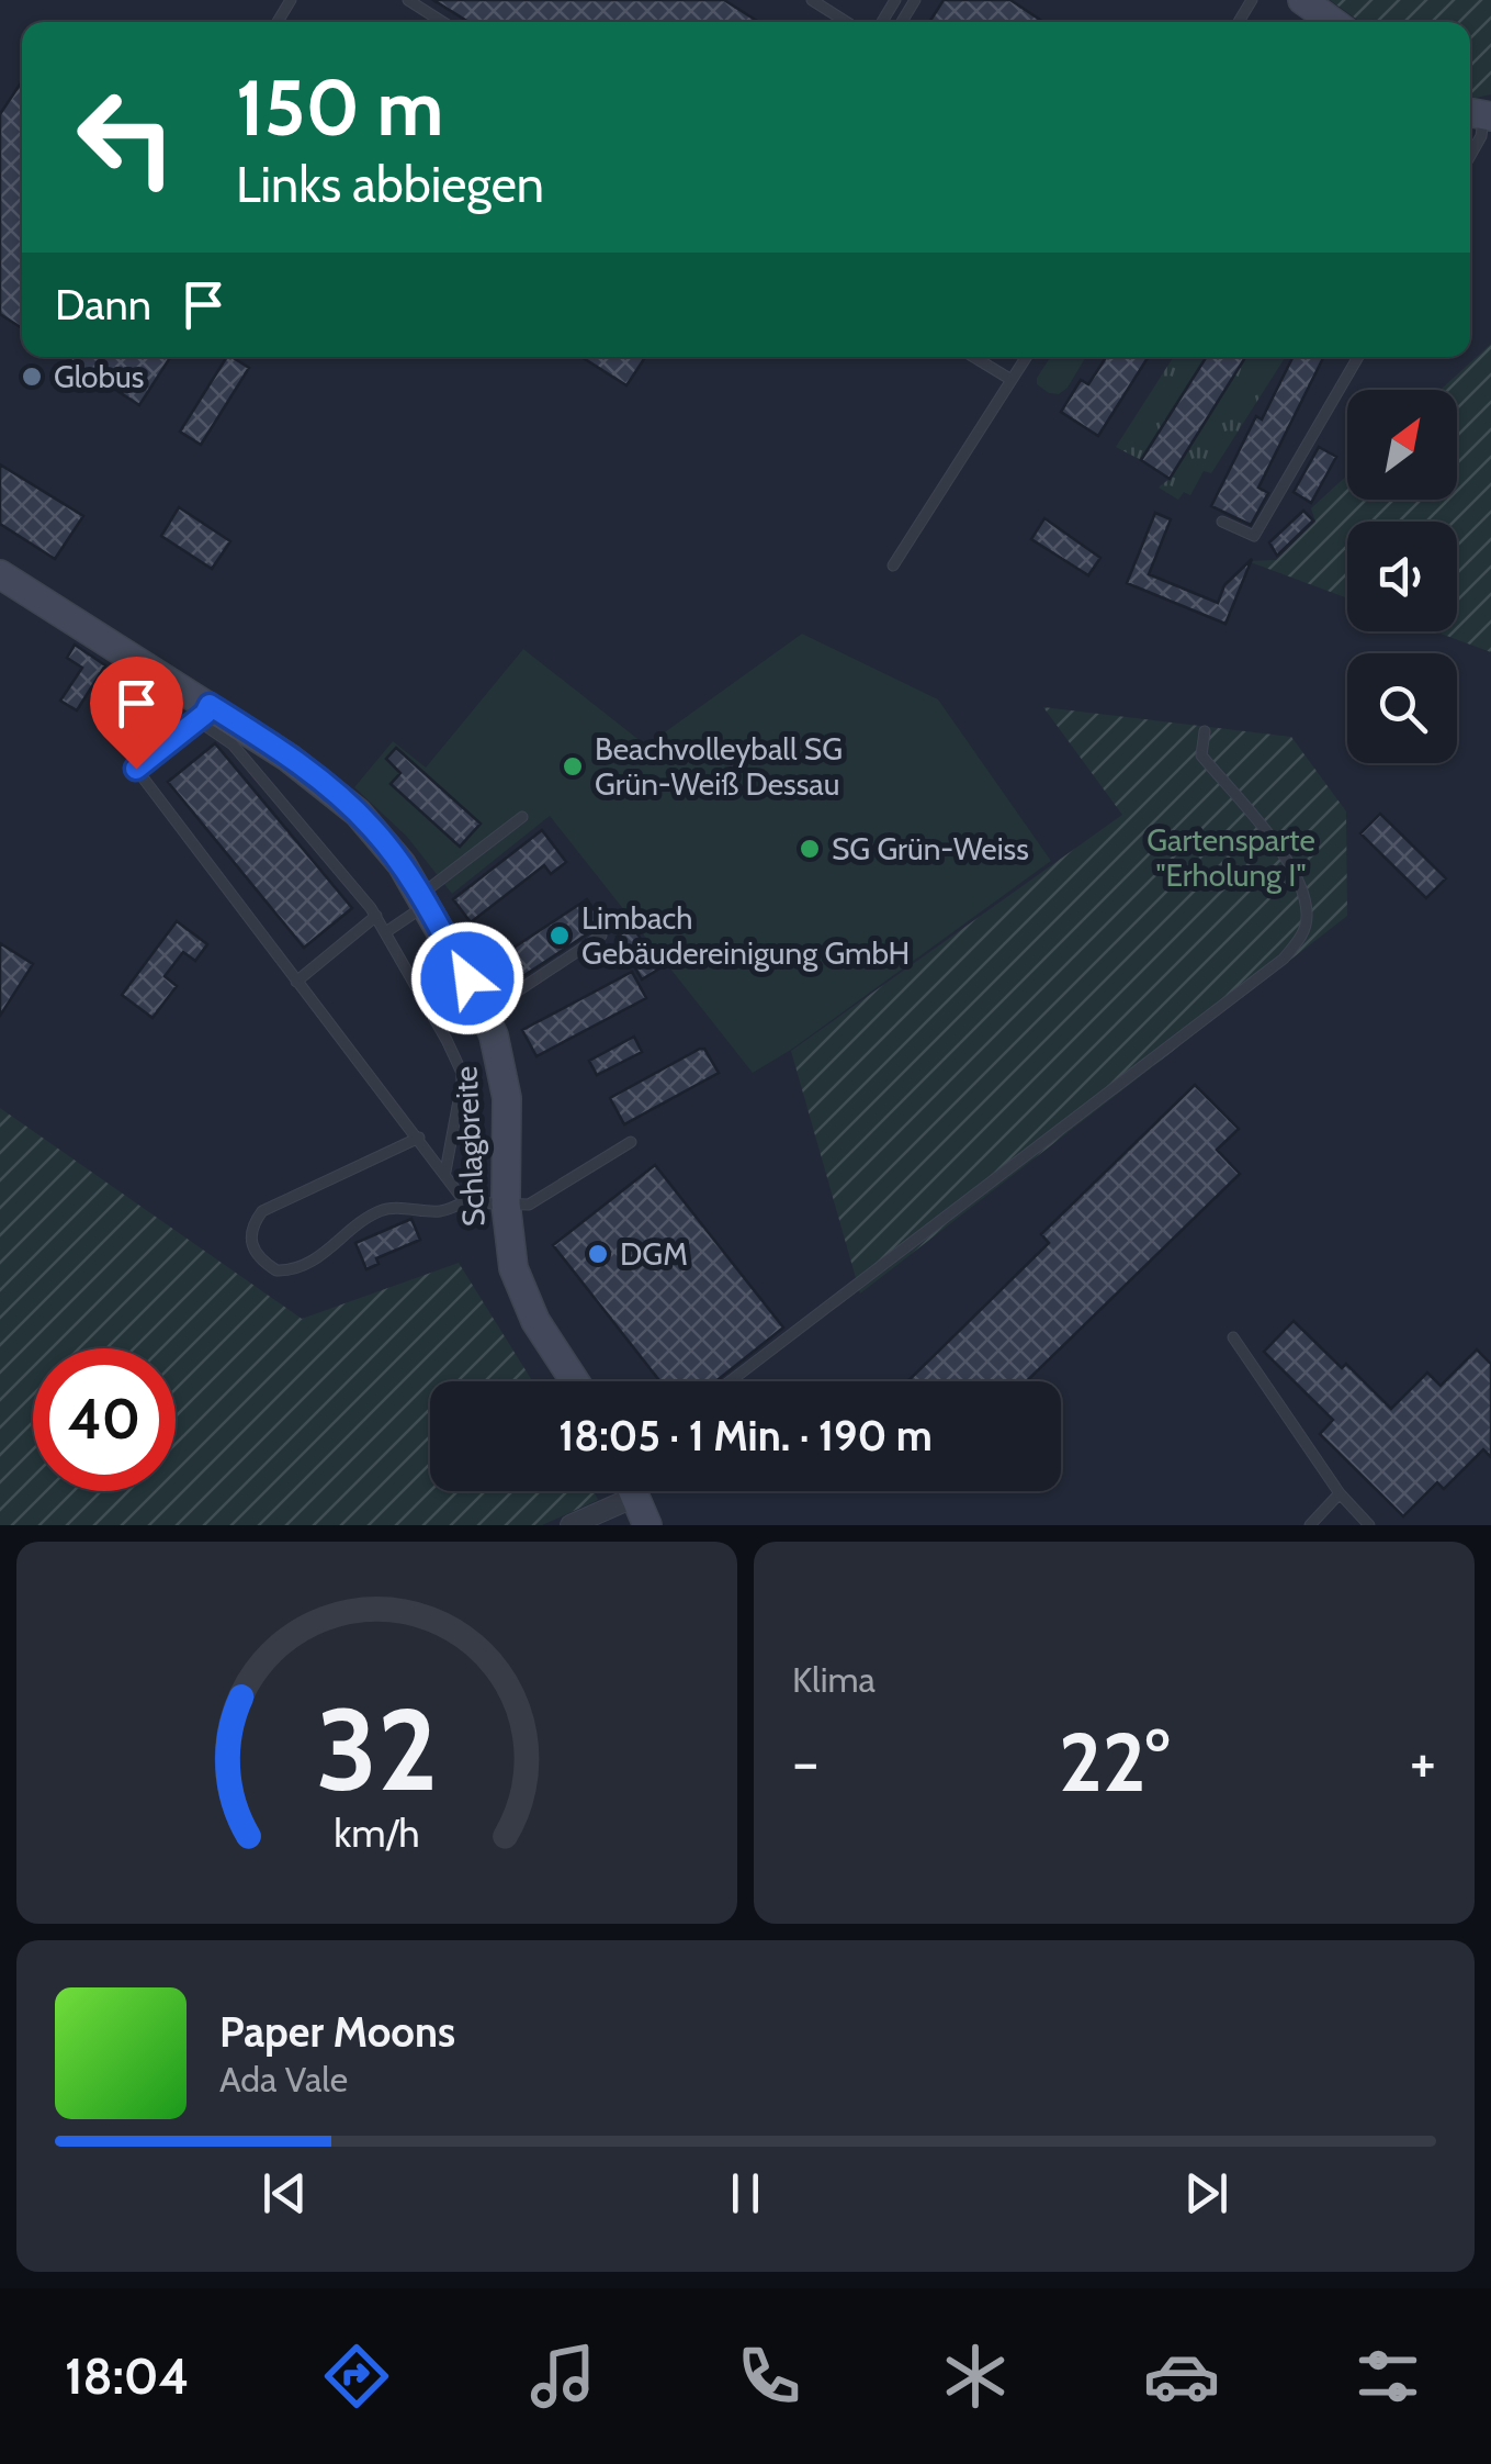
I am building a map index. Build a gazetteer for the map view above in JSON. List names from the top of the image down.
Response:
{
  "streets": {
    "street": ["Schlagbreite"]
  },
  "parks": ["Gartensparte \"Erholung I\""],
  "places": [
    "Globus",
    "Beachvolleyball SG Grün-Weiß Dessau",
    "SG Grün-Weiss",
    "Limbach Gebäudereinigung GmbH",
    "DGM"
  ],
  "north": "top right",
  "page": {
    "turn": ["150 m", "Links abbiegen"],
    "then": "Dann",
    "limit": "40",
    "trip": "18:05 · 1 Min. · 190 m",
    "tile": "Klima",
    "heat": ["−", "22°", "+"],
    "song": ["Paper Moons", "Ada Vale"],
    "tabs": "18:04",
    "gauge": ["32", "km/h"]
  }
}
